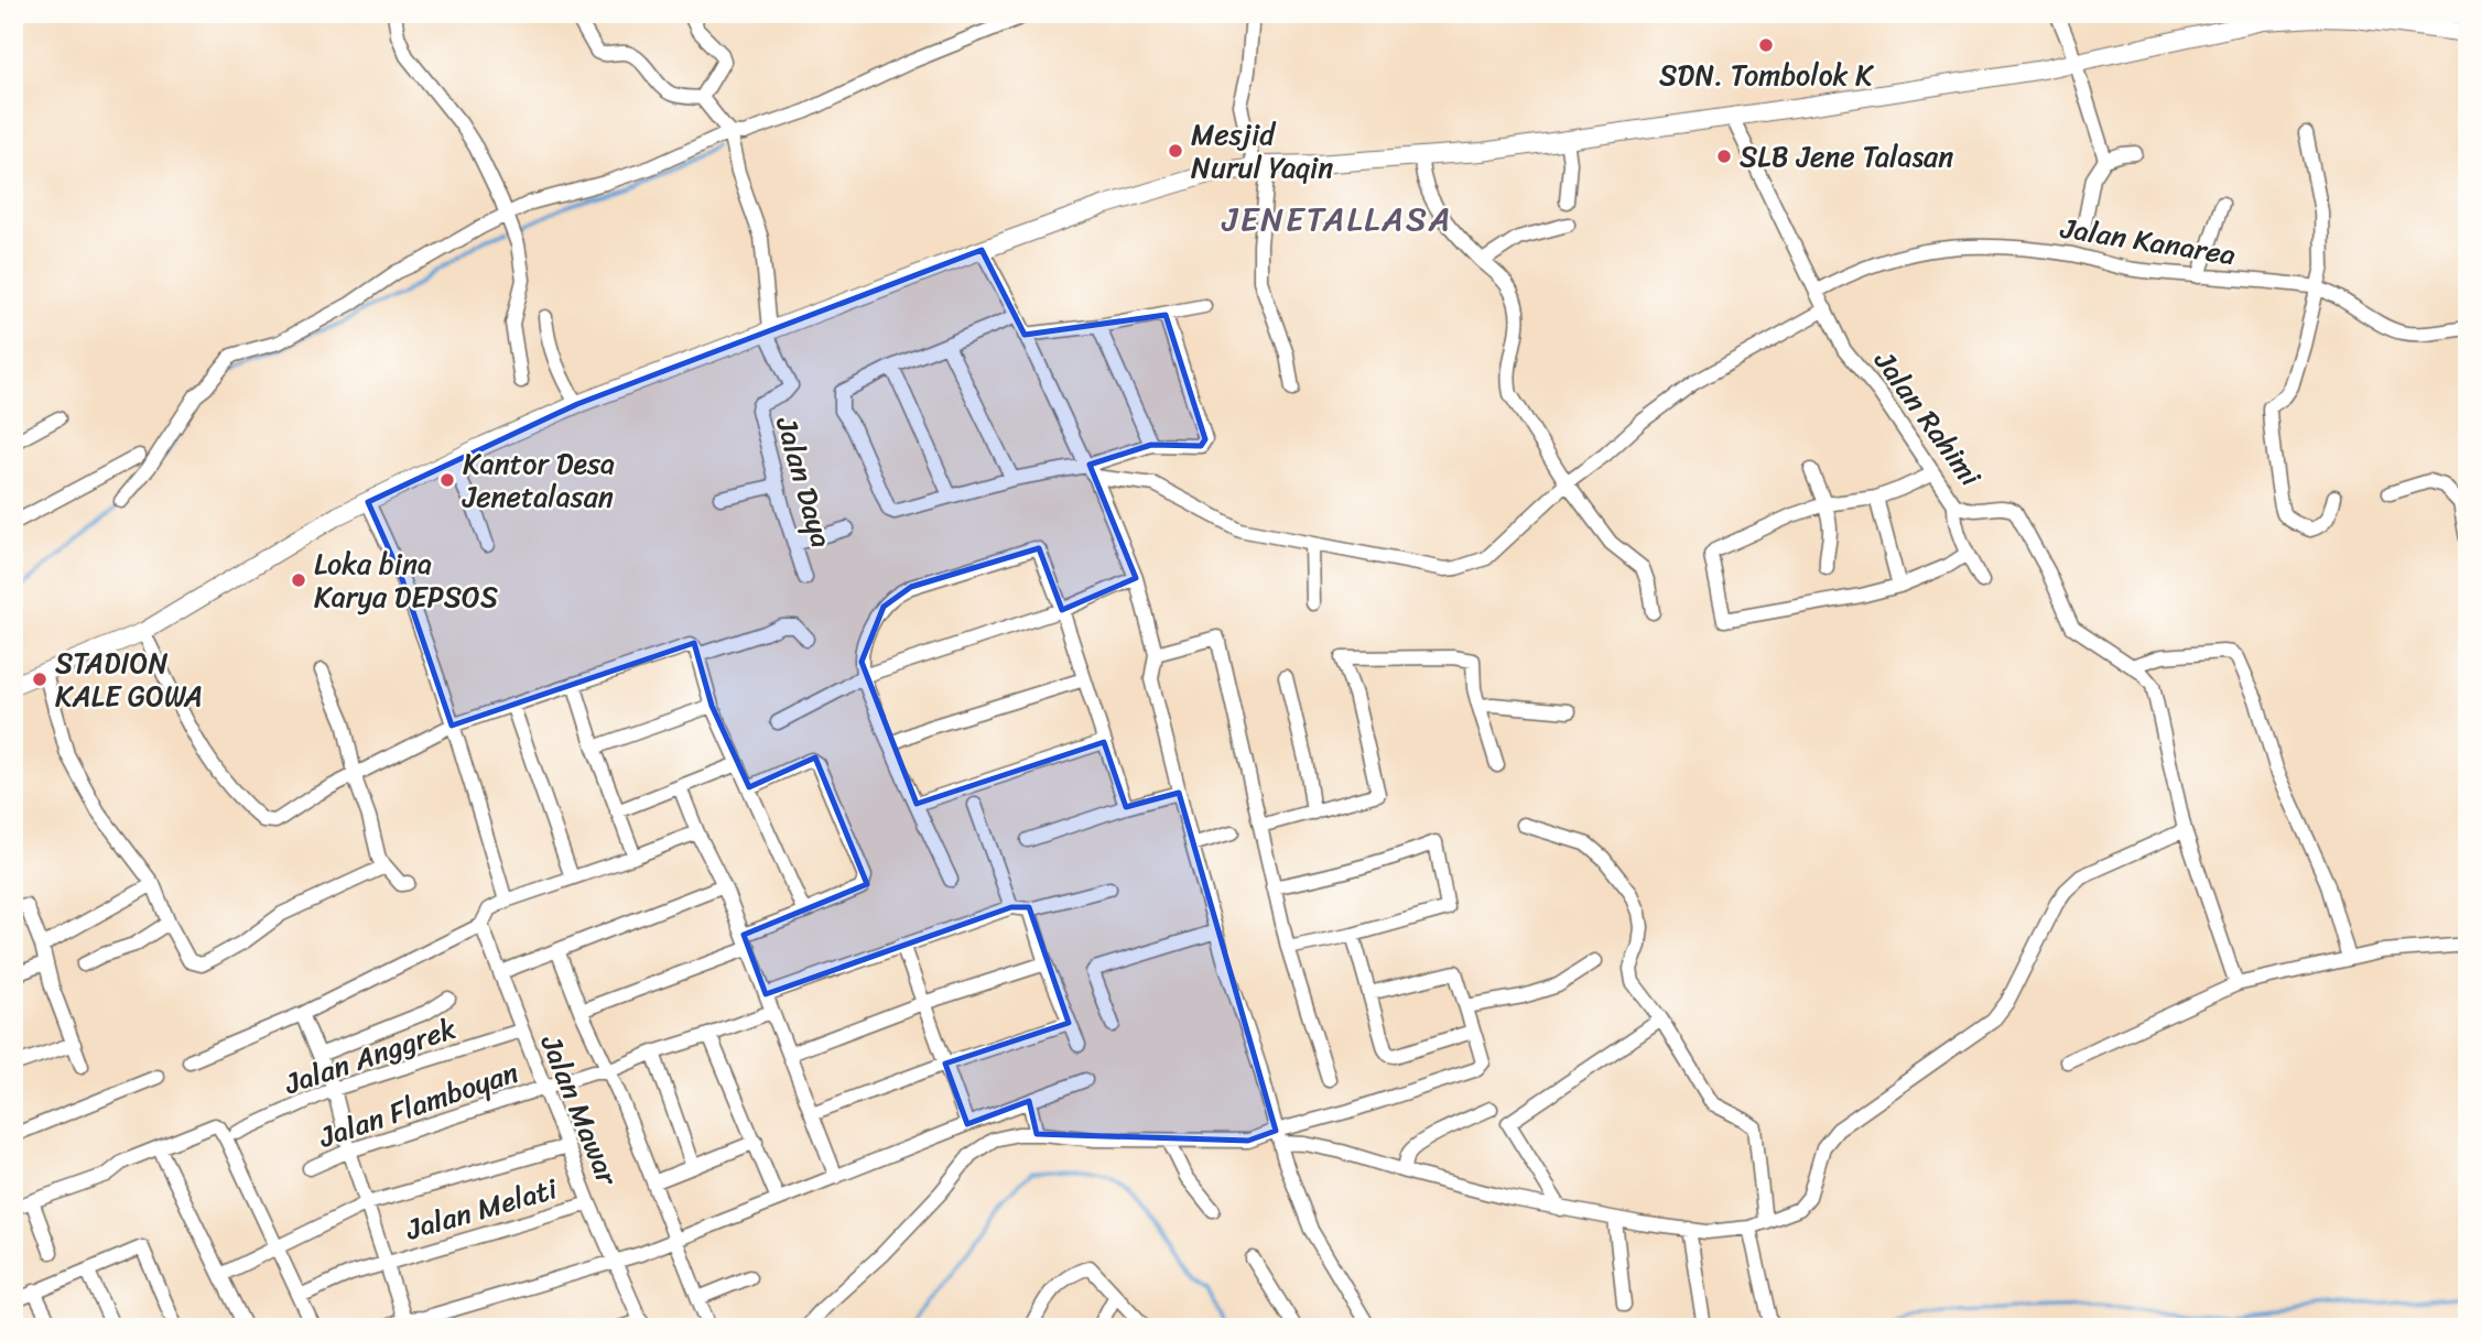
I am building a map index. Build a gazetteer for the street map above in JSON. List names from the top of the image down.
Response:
{
  "streets": {
    "street": [
      "Jalan Kanarea",
      "Jalan Rahimi",
      "Jalan Daya",
      "Jalan Anggrek",
      "Jalan Flamboyan",
      "Jalan Mawar",
      "Jalan Melati"
    ]
  },
  "crossings": [
    ["Jalan Kanarea", "Jalan Rahimi"],
    ["Jalan Anggrek", "Jalan Mawar"],
    ["Jalan Flamboyan", "Jalan Mawar"],
    ["Jalan Mawar", "Jalan Melati"]
  ],
  "districts": ["JENETALLASA"],
  "places": [
    "SDN. Tombolok K",
    "Mesjid Nurul Yaqin",
    "SLB Jene Talasan",
    "Kantor Desa Jenetalasan",
    "Loka bina Karya DEPSOS",
    "STADION KALE GOWA"
  ]
}
